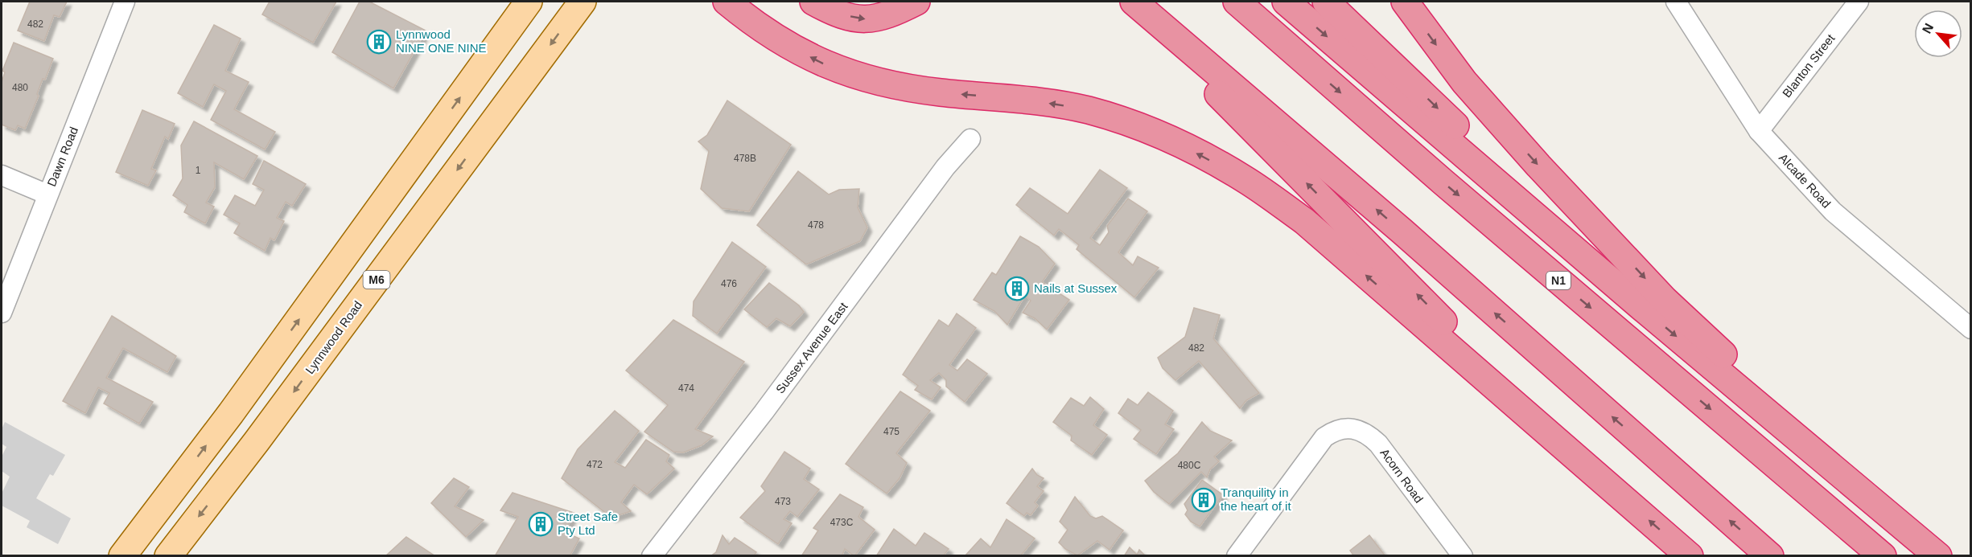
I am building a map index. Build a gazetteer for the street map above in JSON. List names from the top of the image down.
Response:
{
  "streets": {
    "highway": ["N1"],
    "main road": ["M6", "Lynnwood Road"],
    "street": [
      "Blanton Street",
      "Dawn Road",
      "Alcade Road",
      "Sussex Avenue East",
      "Acorn Road"
    ]
  },
  "crossings": [
    ["Blanton Street", "Alcade Road"]
  ],
  "places": {
    "building": [
      "Lynnwood NINE ONE NINE",
      "Nails at Sussex",
      "Tranquility in the heart of it",
      "Street Safe Pty Ltd"
    ]
  },
  "house_numbers": [
    "482",
    "480",
    "478B",
    "1",
    "478",
    "476",
    "482",
    "474",
    "475",
    "472",
    "480C",
    "473",
    "473C"
  ],
  "north": "top left"
}
